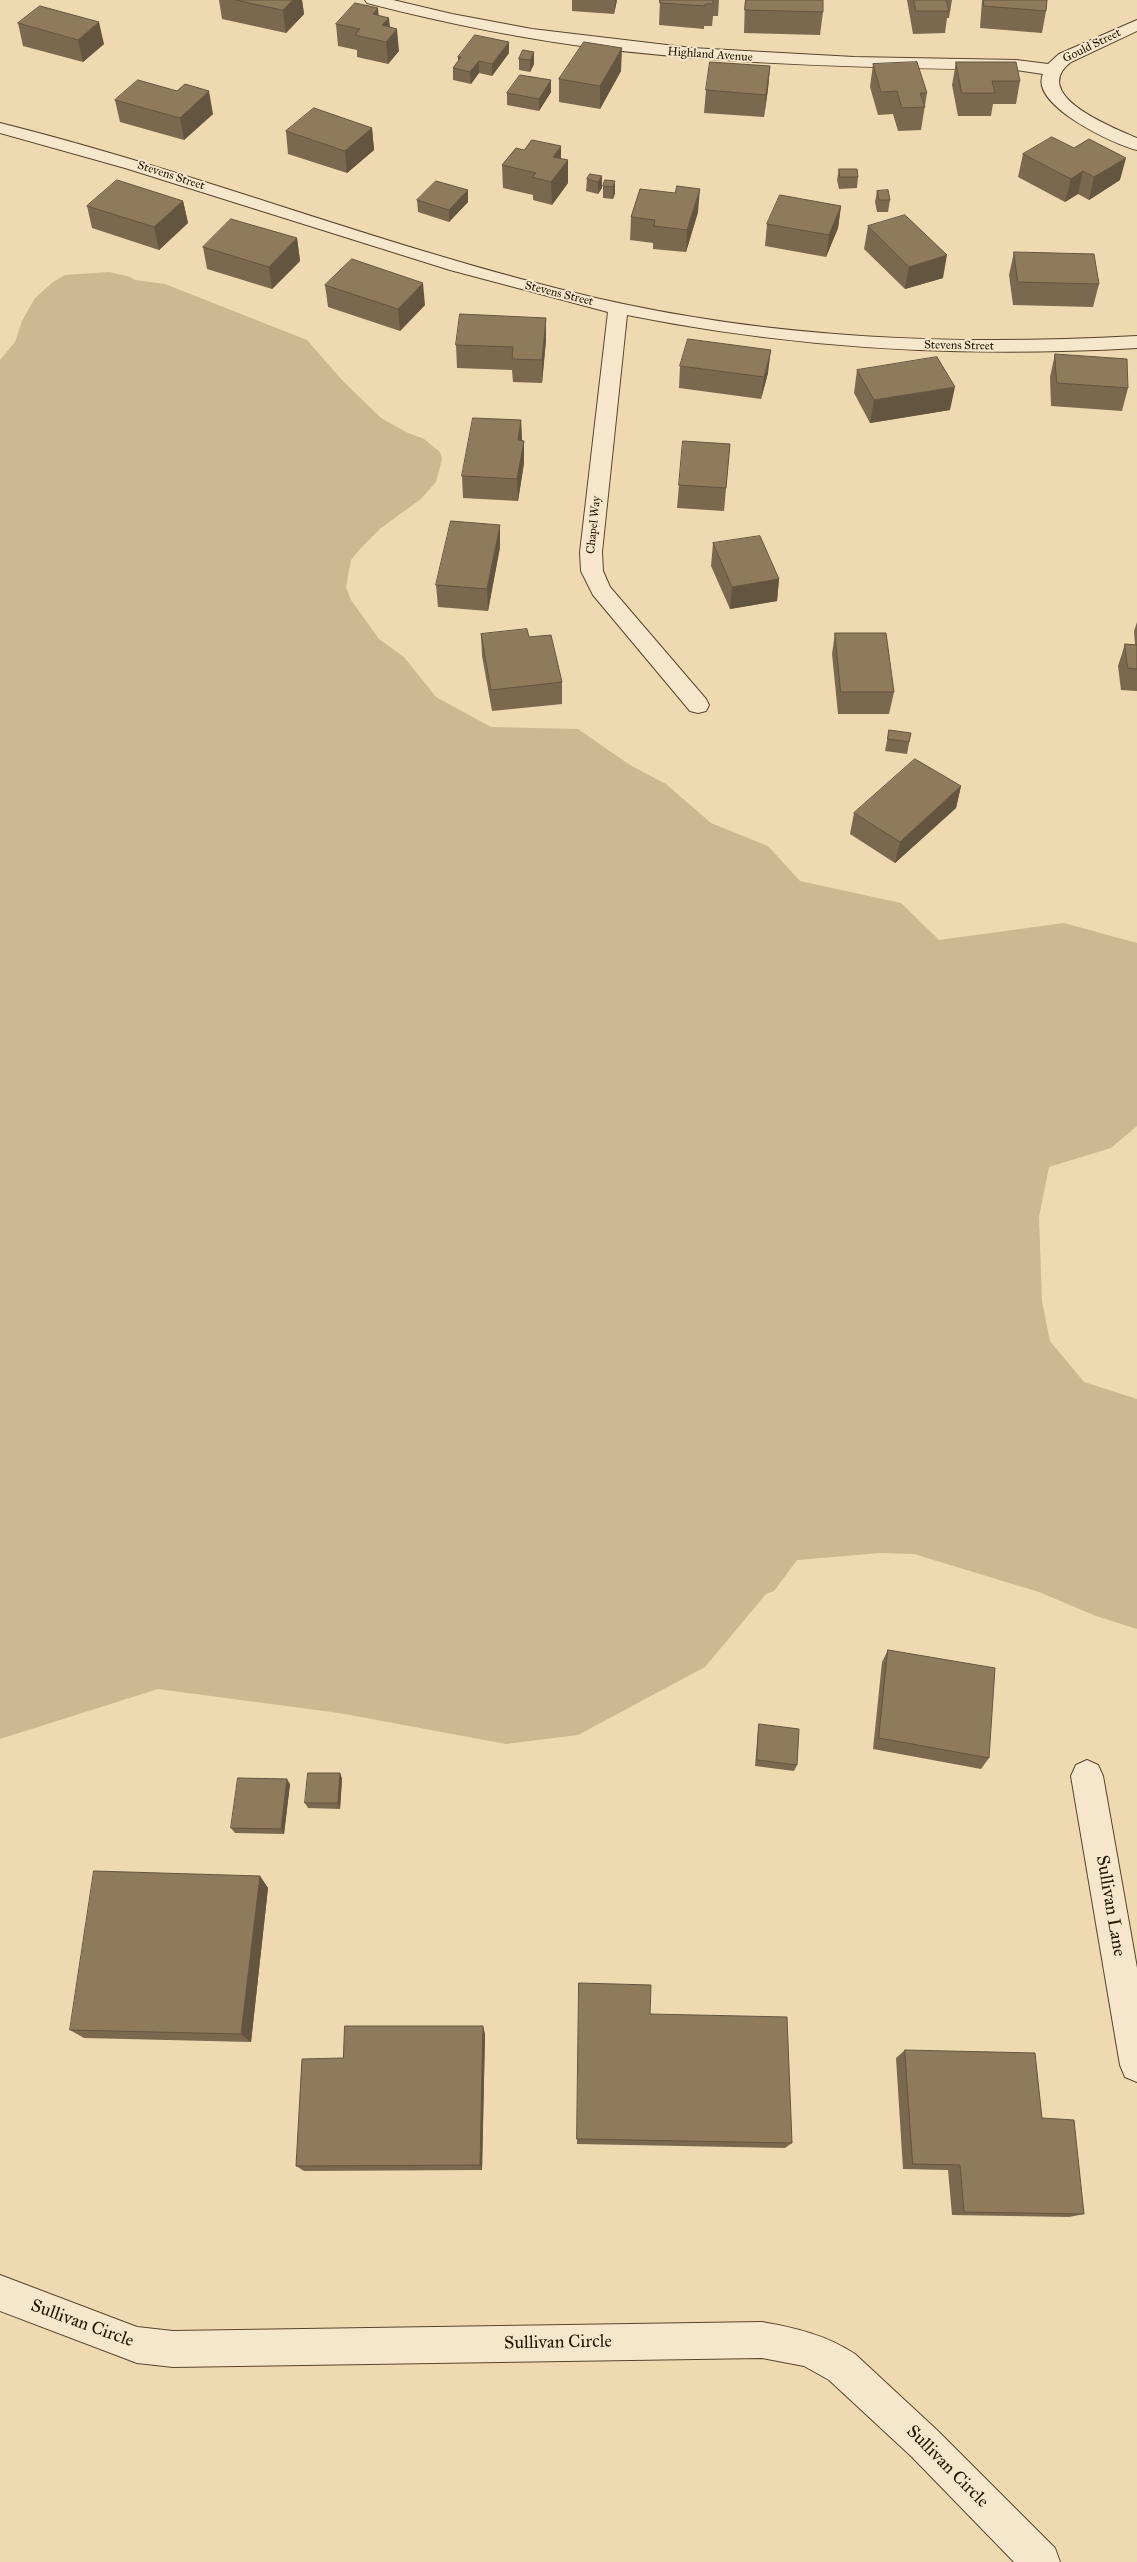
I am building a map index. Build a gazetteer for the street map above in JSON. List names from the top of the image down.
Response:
{
  "streets": {
    "street": [
      "Gould Street",
      "Highland Avenue",
      "Stevens Street",
      "Chapel Way",
      "Sullivan Lane",
      "Sullivan Circle"
    ]
  },
  "crossings": [
    ["Gould Street", "Highland Avenue"],
    ["Stevens Street", "Chapel Way"]
  ]
}
